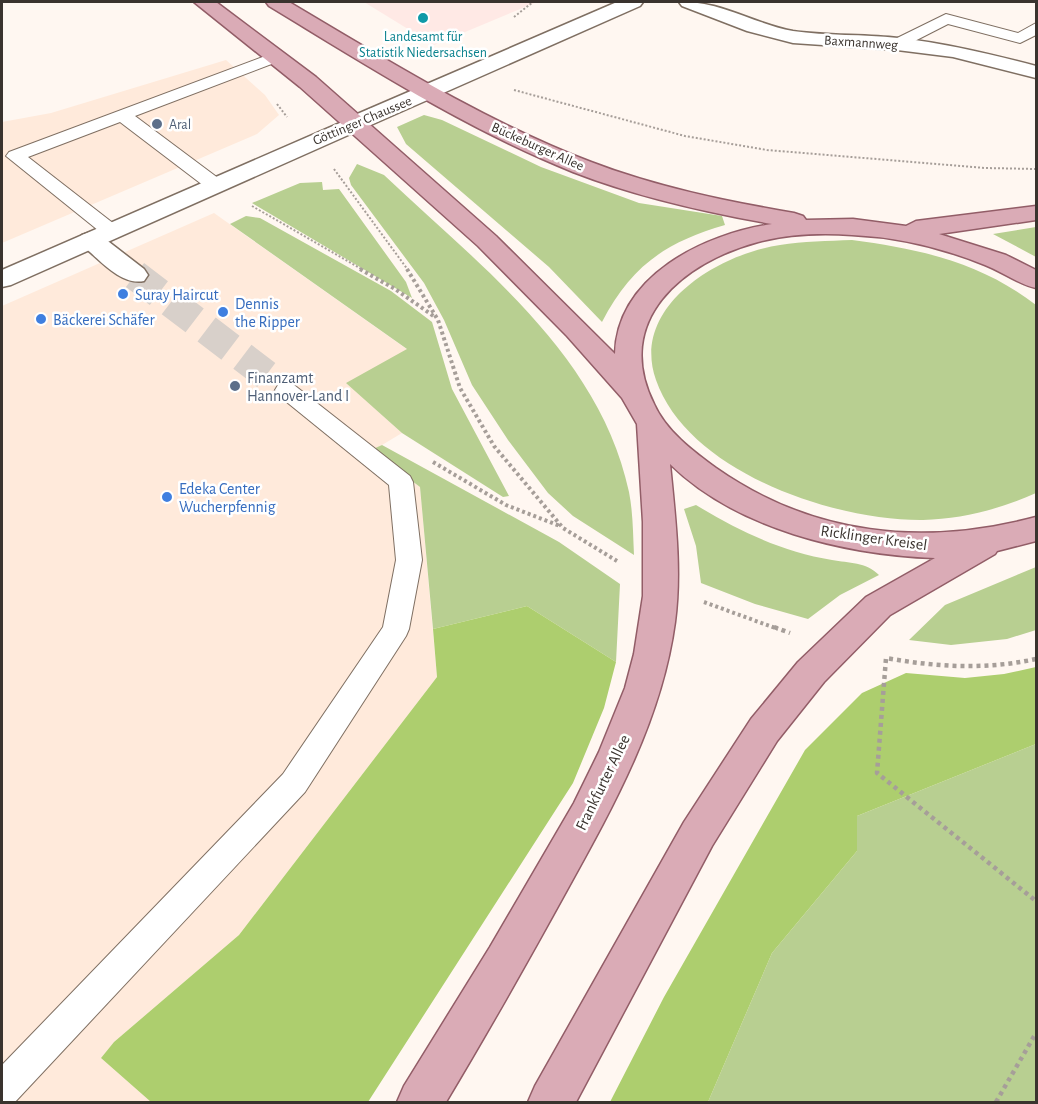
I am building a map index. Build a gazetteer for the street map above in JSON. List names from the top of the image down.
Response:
{
  "streets": {
    "main road": ["Bückeburger Allee", "Ricklinger Kreisel", "Frankfurter Allee"],
    "street": ["Baxmannweg", "Göttinger Chaussee"]
  },
  "crossings": [
    ["Göttinger Chaussee", "Bückeburger Allee"],
    ["Bückeburger Allee", "Ricklinger Kreisel"],
    ["Ricklinger Kreisel", "Frankfurter Allee"]
  ],
  "places": [
    "Landesamt für Statistik Niedersachsen",
    "Aral",
    "Suray Haircut",
    "Dennis the Ripper",
    "Bäckerei Schäfer",
    "Finanzamt Hannover-Land I",
    "Edeka Center Wucherpfennig"
  ]
}
